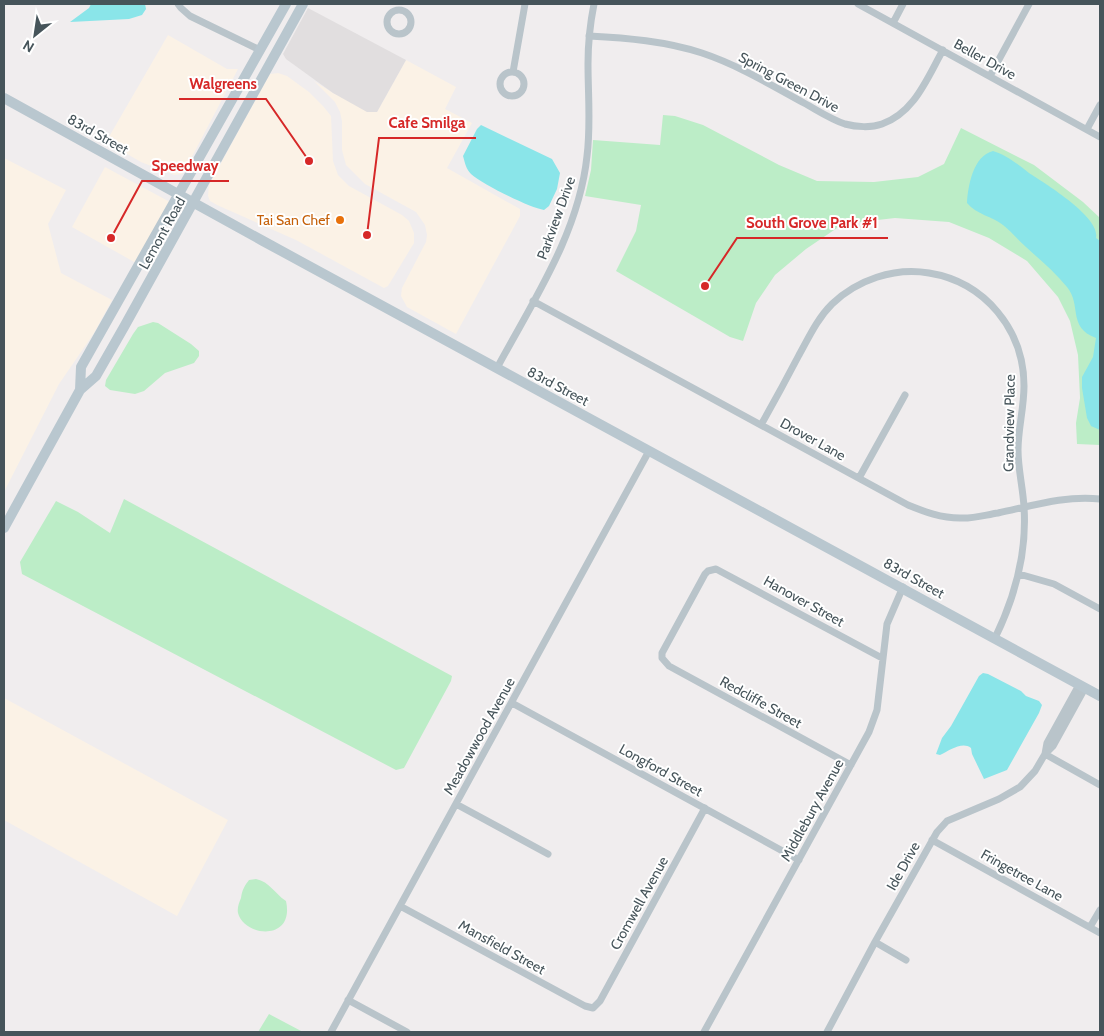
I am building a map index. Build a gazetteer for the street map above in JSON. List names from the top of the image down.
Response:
{
  "streets": {
    "main road": ["83rd Street", "Lemont Road"],
    "street": [
      "Beller Drive",
      "Spring Green Drive",
      "Parkview Drive",
      "Grandview Place",
      "Drover Lane",
      "Hanover Street",
      "Redcliffe Street",
      "Meadowwood Avenue",
      "Longford Street",
      "Middlebury Avenue",
      "Ide Drive",
      "Fringetree Lane",
      "Cromwell Avenue",
      "Mansfield Street"
    ]
  },
  "crossings": [
    ["Beller Drive", "Spring Green Drive"],
    ["Spring Green Drive", "Parkview Drive"],
    ["83rd Street", "Parkview Drive"],
    ["83rd Street", "Lemont Road"],
    ["83rd Street", "Grandview Place"],
    ["83rd Street", "Meadowwood Avenue"],
    ["83rd Street", "Middlebury Avenue"],
    ["83rd Street", "Ide Drive"],
    ["Parkview Drive", "Drover Lane"],
    ["Grandview Place", "Drover Lane"],
    ["Hanover Street", "Redcliffe Street"],
    ["Hanover Street", "Middlebury Avenue"],
    ["Redcliffe Street", "Middlebury Avenue"],
    ["Meadowwood Avenue", "Longford Street"],
    ["Meadowwood Avenue", "Mansfield Street"],
    ["Longford Street", "Middlebury Avenue"],
    ["Longford Street", "Cromwell Avenue"],
    ["Ide Drive", "Fringetree Lane"],
    ["Cromwell Avenue", "Mansfield Street"]
  ],
  "places": [
    "Walgreens",
    "Tai San Chef",
    "Cafe Smilga",
    "Speedway",
    "South Grove Park #1"
  ],
  "north": "bottom left"
}
